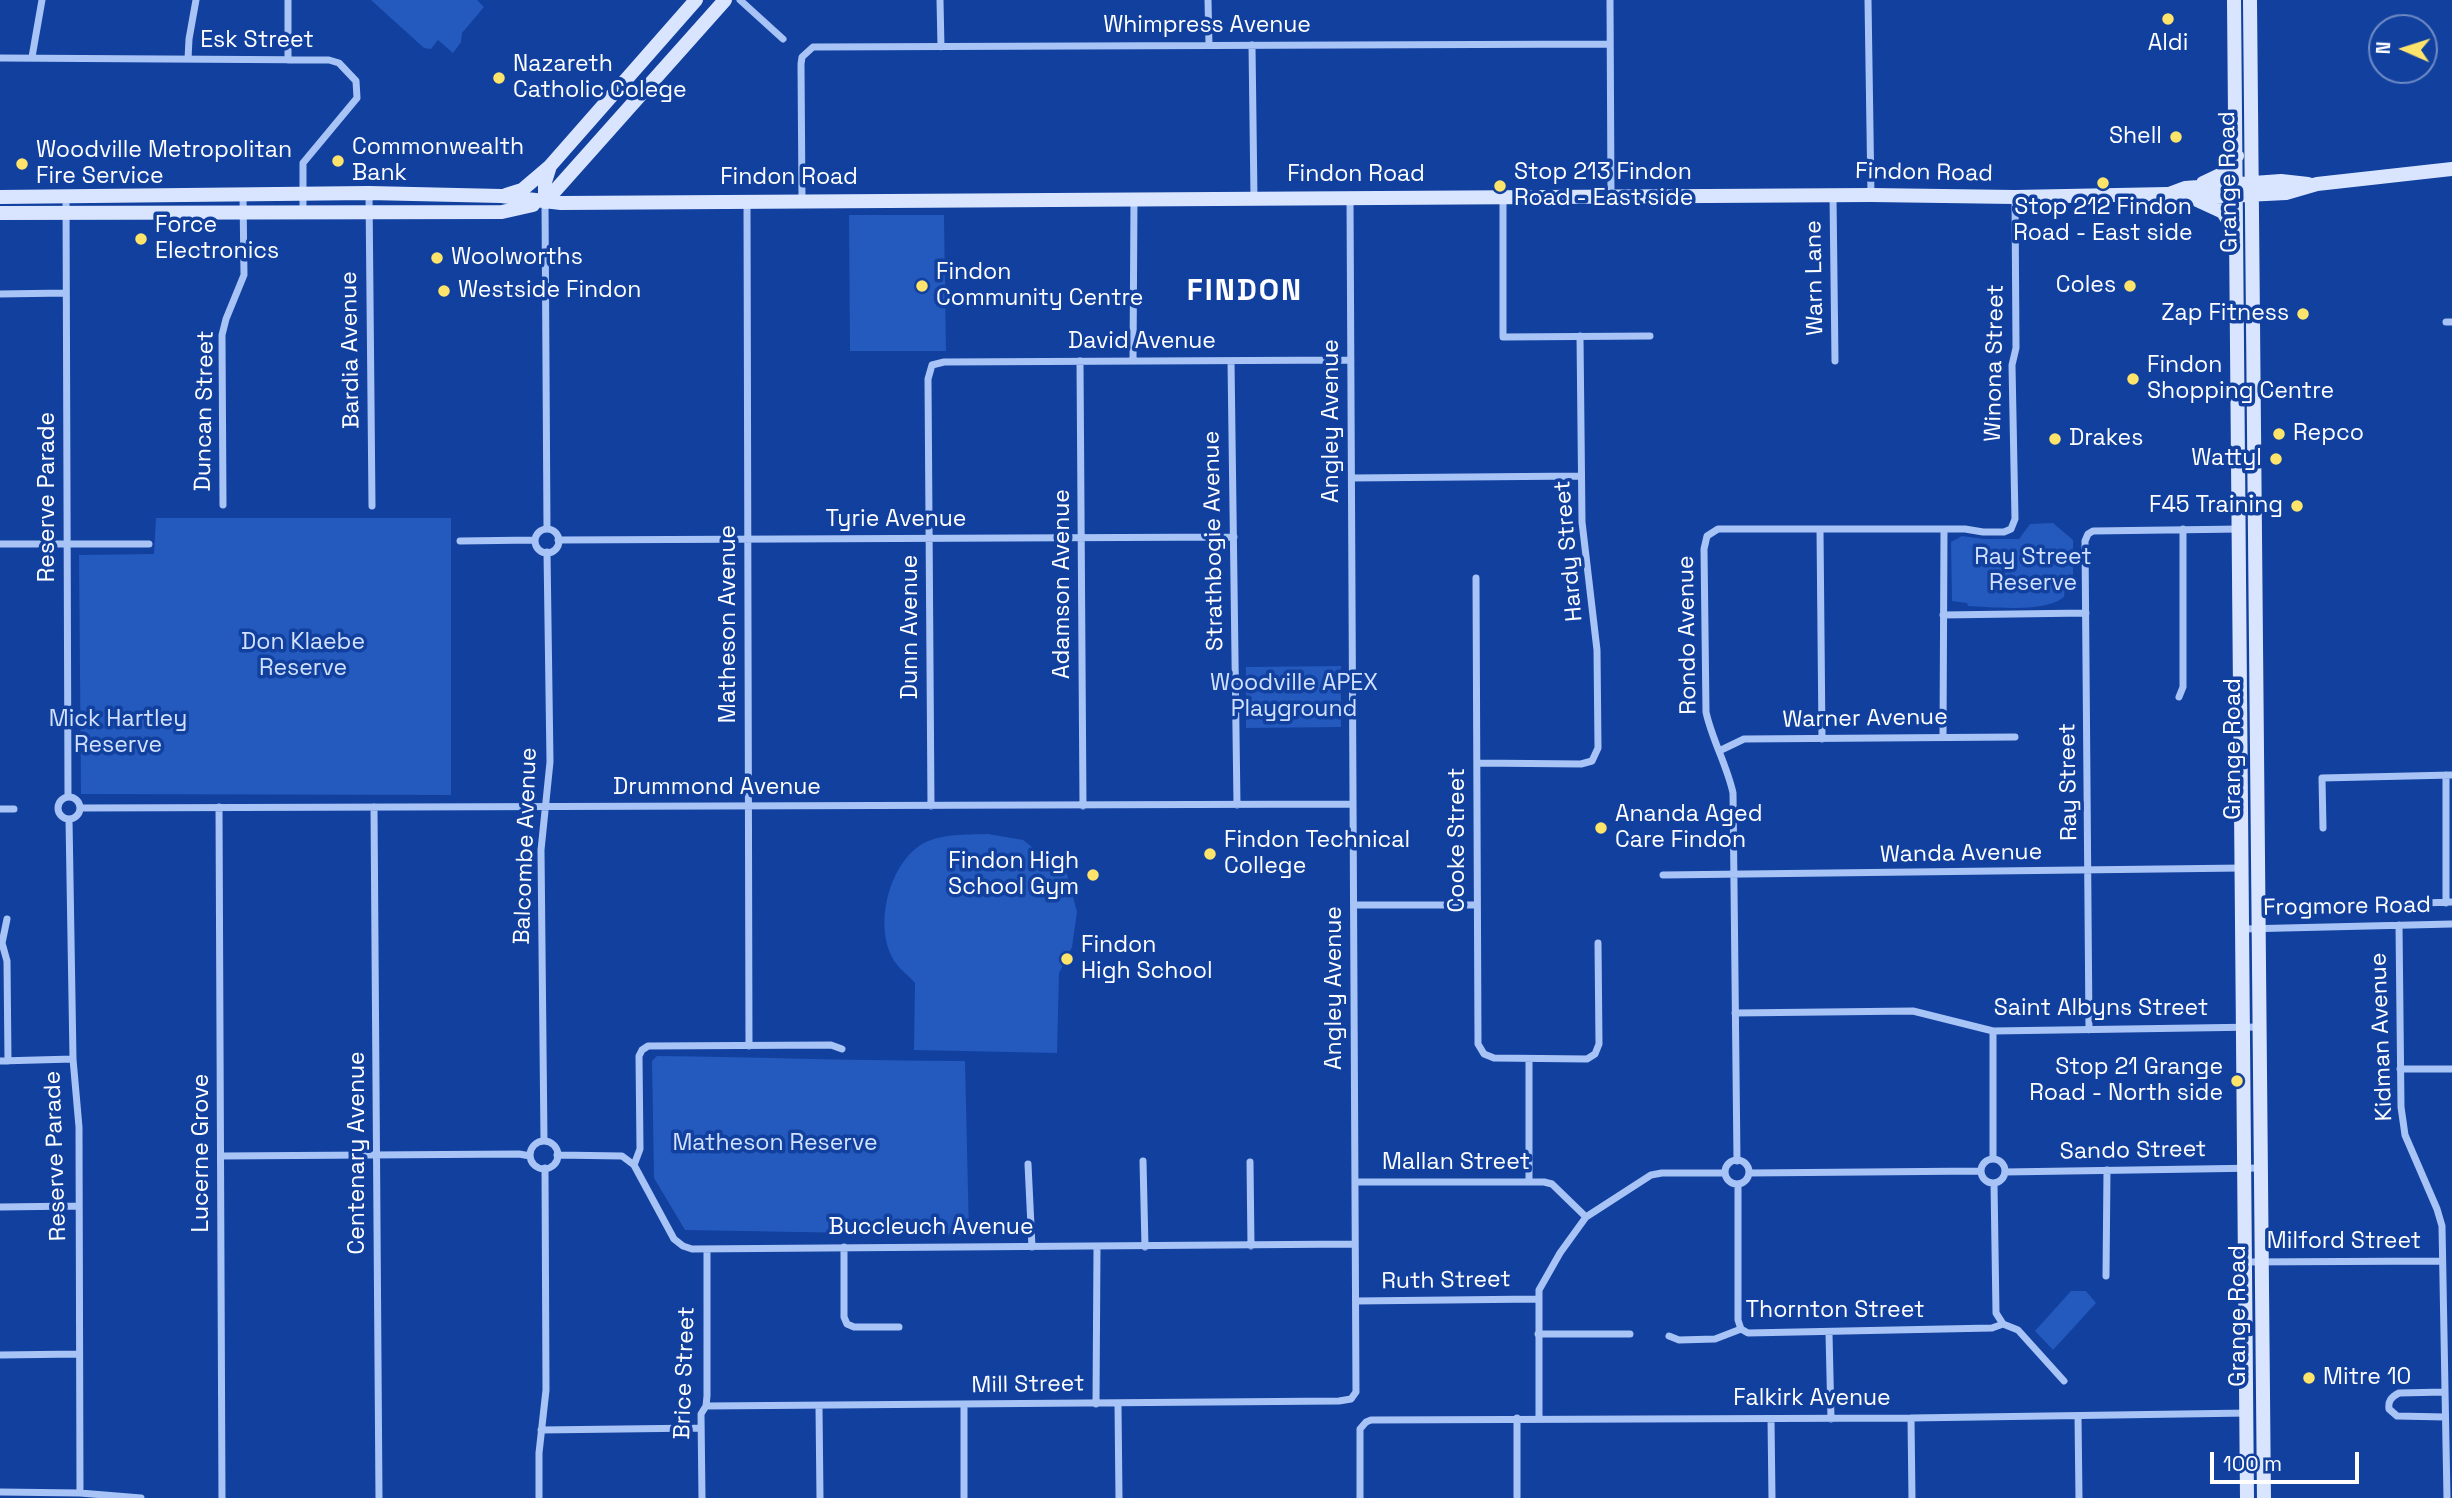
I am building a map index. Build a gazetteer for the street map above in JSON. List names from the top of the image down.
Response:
{
  "streets": {
    "main road": ["Findon Road", "Grange Road"],
    "street": [
      "Whimpress Avenue",
      "Esk Street",
      "Warn Lane",
      "David Avenue",
      "Bardia Avenue",
      "Winona Street",
      "Duncan Street",
      "Angley Avenue",
      "Reserve Parade",
      "Tyrie Avenue",
      "Strathbogie Avenue",
      "Hardy Street",
      "Adamson Avenue",
      "Matheson Avenue",
      "Dunn Avenue",
      "Rondo Avenue",
      "Warner Avenue",
      "Ray Street",
      "Drummond Avenue",
      "Cooke Street",
      "Balcombe Avenue",
      "Wanda Avenue",
      "Frogmore Road",
      "Saint Albyns Street",
      "Kidman Avenue",
      "Sando Street",
      "Lucerne Grove",
      "Centenary Avenue",
      "Mallan Street",
      "Buccleuch Avenue",
      "Milford Street",
      "Ruth Street",
      "Thornton Street",
      "Brice Street",
      "Mill Street",
      "Falkirk Avenue"
    ]
  },
  "crossings": [
    ["Whimpress Avenue", "Findon Road"],
    ["Esk Street", "Findon Road"],
    ["Findon Road", "Grange Road"],
    ["Findon Road", "Warn Lane"],
    ["Findon Road", "Bardia Avenue"],
    ["Findon Road", "Winona Street"],
    ["Findon Road", "Duncan Street"],
    ["Findon Road", "Angley Avenue"],
    ["Findon Road", "Reserve Parade"],
    ["Findon Road", "Matheson Avenue"],
    ["Grange Road", "Wanda Avenue"],
    ["Grange Road", "Frogmore Road"],
    ["Grange Road", "Saint Albyns Street"],
    ["Grange Road", "Sando Street"],
    ["Grange Road", "Milford Street"],
    ["Grange Road", "Falkirk Avenue"],
    ["David Avenue", "Angley Avenue"],
    ["David Avenue", "Strathbogie Avenue"],
    ["David Avenue", "Adamson Avenue"],
    ["David Avenue", "Dunn Avenue"],
    ["Winona Street", "Rondo Avenue"],
    ["Angley Avenue", "Drummond Avenue"],
    ["Angley Avenue", "Mallan Street"],
    ["Angley Avenue", "Buccleuch Avenue"],
    ["Angley Avenue", "Ruth Street"],
    ["Angley Avenue", "Mill Street"],
    ["Reserve Parade", "Drummond Avenue"],
    ["Tyrie Avenue", "Strathbogie Avenue"],
    ["Tyrie Avenue", "Adamson Avenue"],
    ["Tyrie Avenue", "Matheson Avenue"],
    ["Tyrie Avenue", "Dunn Avenue"],
    ["Tyrie Avenue", "Balcombe Avenue"],
    ["Strathbogie Avenue", "Drummond Avenue"],
    ["Hardy Street", "Cooke Street"],
    ["Adamson Avenue", "Drummond Avenue"],
    ["Matheson Avenue", "Drummond Avenue"],
    ["Dunn Avenue", "Drummond Avenue"],
    ["Rondo Avenue", "Warner Avenue"],
    ["Rondo Avenue", "Wanda Avenue"],
    ["Rondo Avenue", "Saint Albyns Street"],
    ["Ray Street", "Wanda Avenue"],
    ["Ray Street", "Saint Albyns Street"],
    ["Drummond Avenue", "Balcombe Avenue"],
    ["Drummond Avenue", "Lucerne Grove"],
    ["Drummond Avenue", "Centenary Avenue"],
    ["Frogmore Road", "Kidman Avenue"],
    ["Kidman Avenue", "Milford Street"],
    ["Buccleuch Avenue", "Brice Street"],
    ["Brice Street", "Mill Street"]
  ],
  "districts": ["FINDON"],
  "parks": [
    "Ray Street Reserve",
    "Don Klaebe Reserve",
    "Woodville APEX Playground",
    "Mick Hartley Reserve",
    "Matheson Reserve"
  ],
  "places": [
    "Aldi",
    "Nazareth Catholic Colege",
    "Shell",
    "Commonwealth Bank",
    "Woodville Metropolitan Fire Service",
    "Stop 212 Findon Road - East side",
    "Stop 213 Findon Road - East side",
    "Force Electronics",
    "Woolworths",
    "Findon Community Centre",
    "Coles",
    "Westside Findon",
    "Zap Fitness",
    "Findon Shopping Centre",
    "Repco",
    "Drakes",
    "Wattyl",
    "F45 Training",
    "Ananda Aged Care Findon",
    "Findon Technical College",
    "Findon High School Gym",
    "Findon High School",
    "Stop 21 Grange Road - North side",
    "Mitre 10"
  ],
  "scale_bar": "100 m",
  "north": "left"
}
